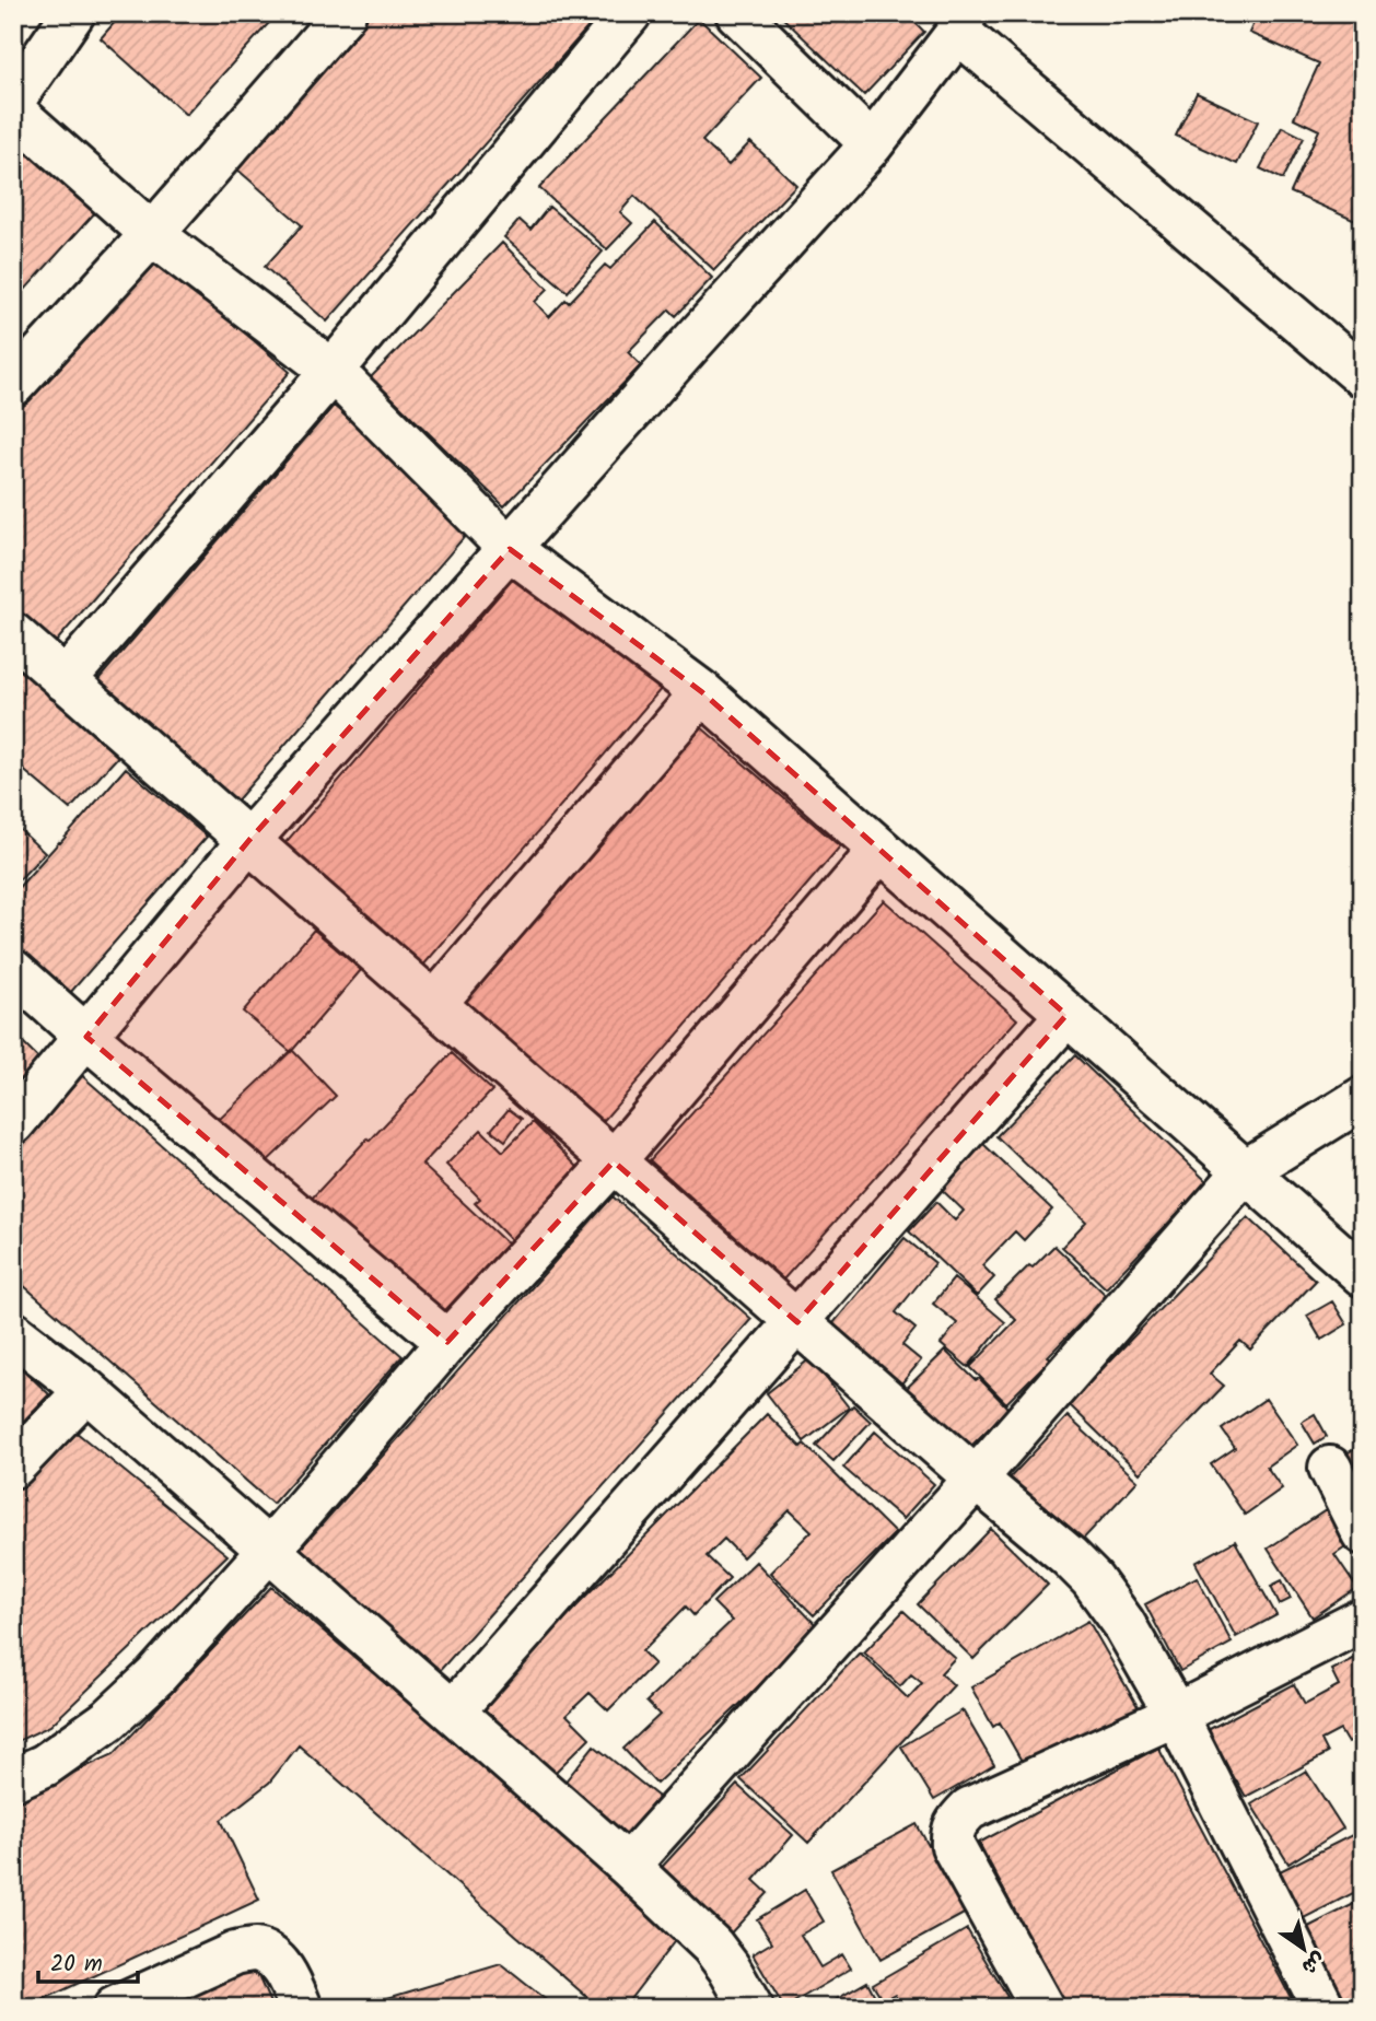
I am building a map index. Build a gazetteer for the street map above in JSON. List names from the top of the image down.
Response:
{
  "scale_bar": "20 m",
  "north": "bottom right"
}
